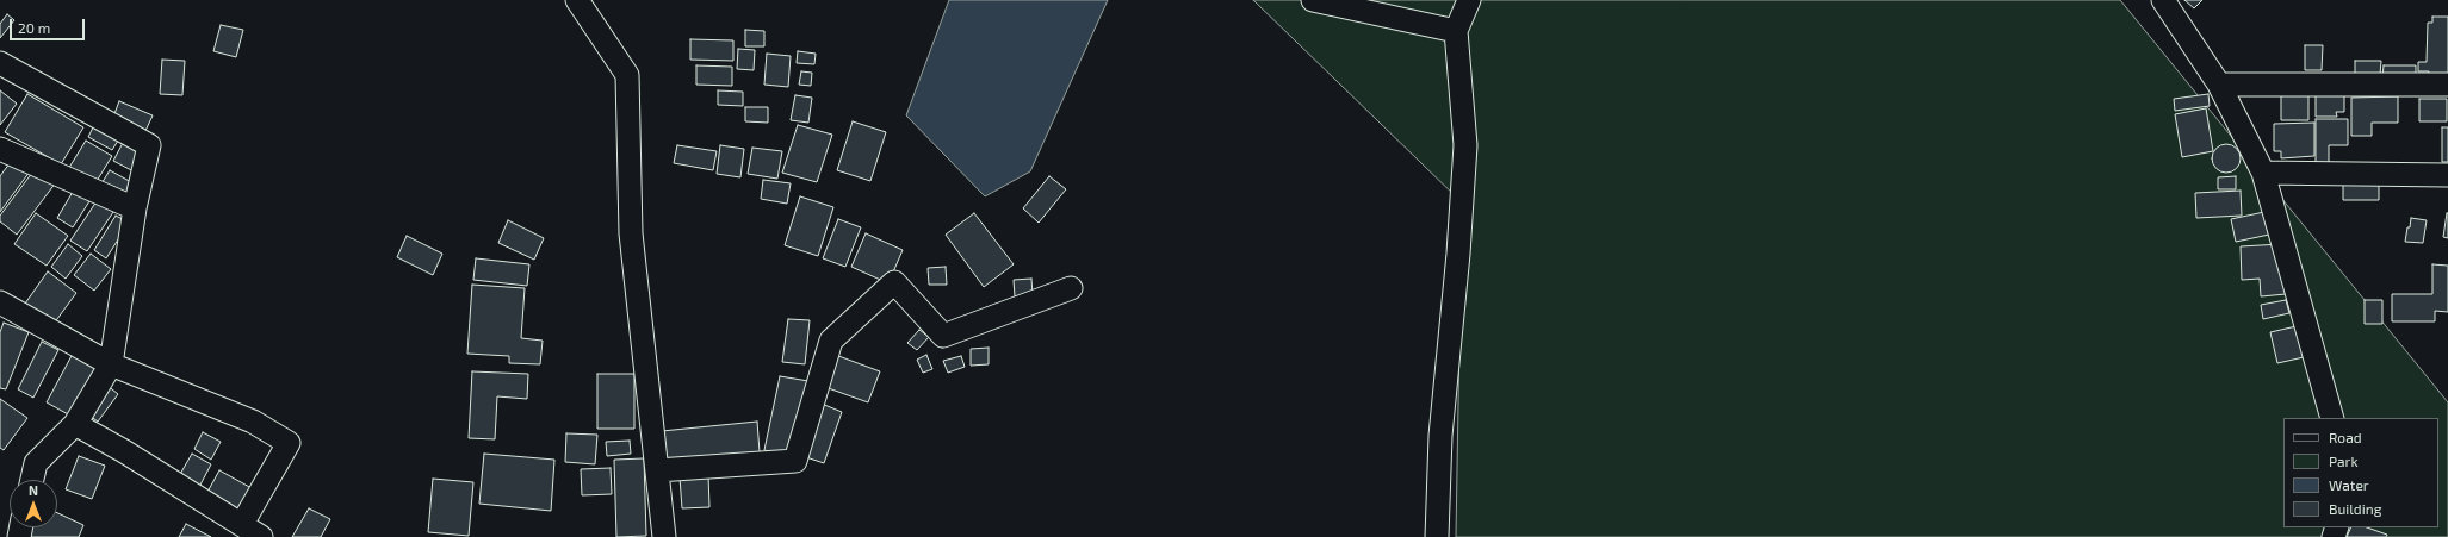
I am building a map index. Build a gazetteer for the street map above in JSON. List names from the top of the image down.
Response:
{
  "legend": [
    "Road",
    "Park",
    "Water",
    "Building"
  ],
  "scale_bar": "20 m",
  "north": "top"
}
